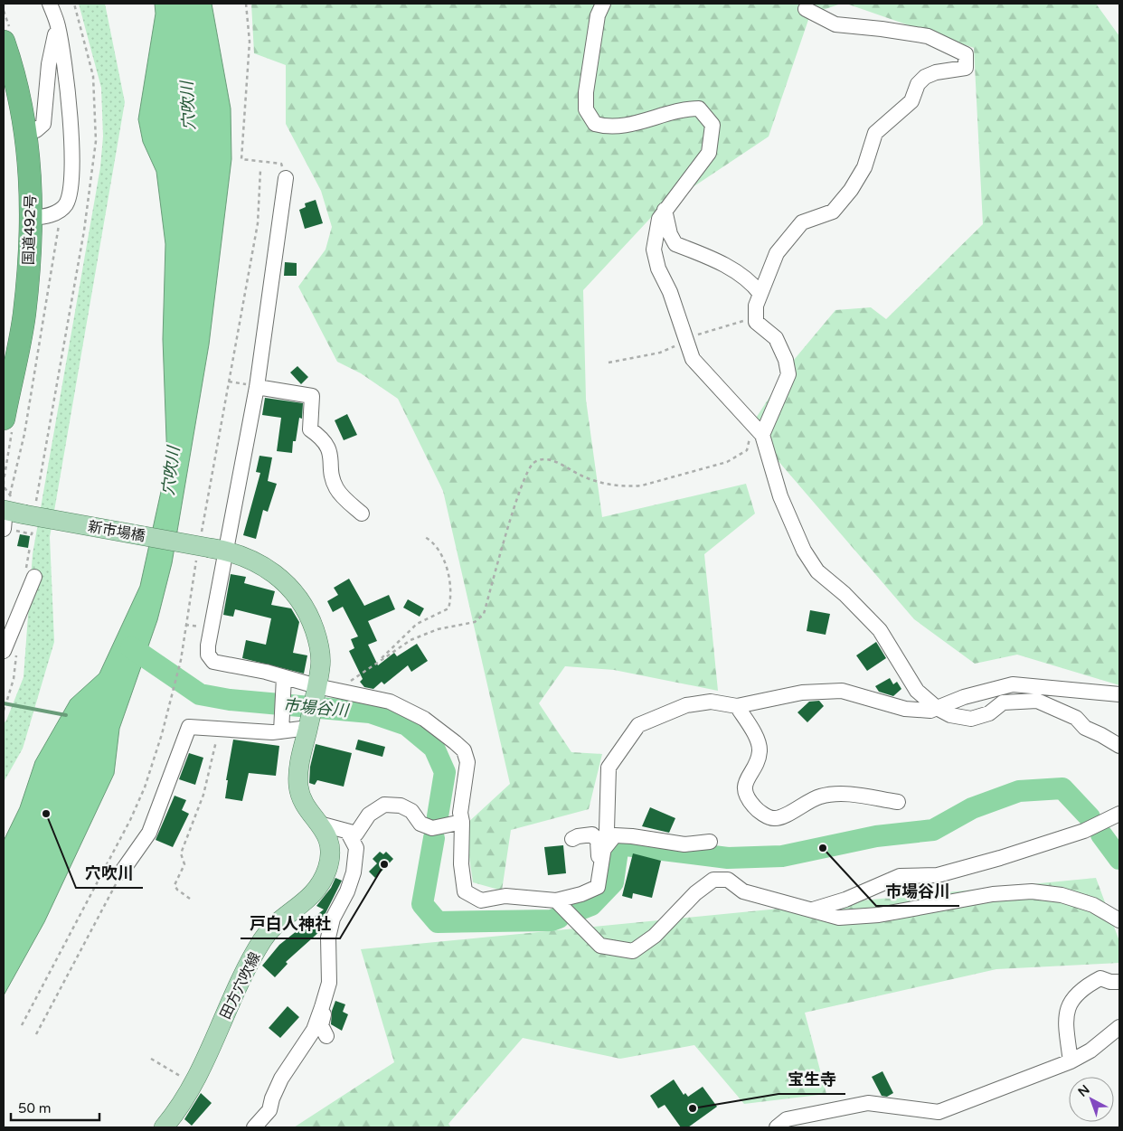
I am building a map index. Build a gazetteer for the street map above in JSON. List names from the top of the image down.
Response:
{
  "streets": {
    "highway": ["国道492号"],
    "main road": ["新市場橋", "田方穴吹線"]
  },
  "crossings": [
    ["新市場橋", "田方穴吹線"]
  ],
  "water": ["穴吹川", "市場谷川"],
  "places": [
    "穴吹川",
    "市場谷川",
    "戸白人神社",
    "宝生寺"
  ],
  "scale_bar": "50 m",
  "north": "top left"
}
